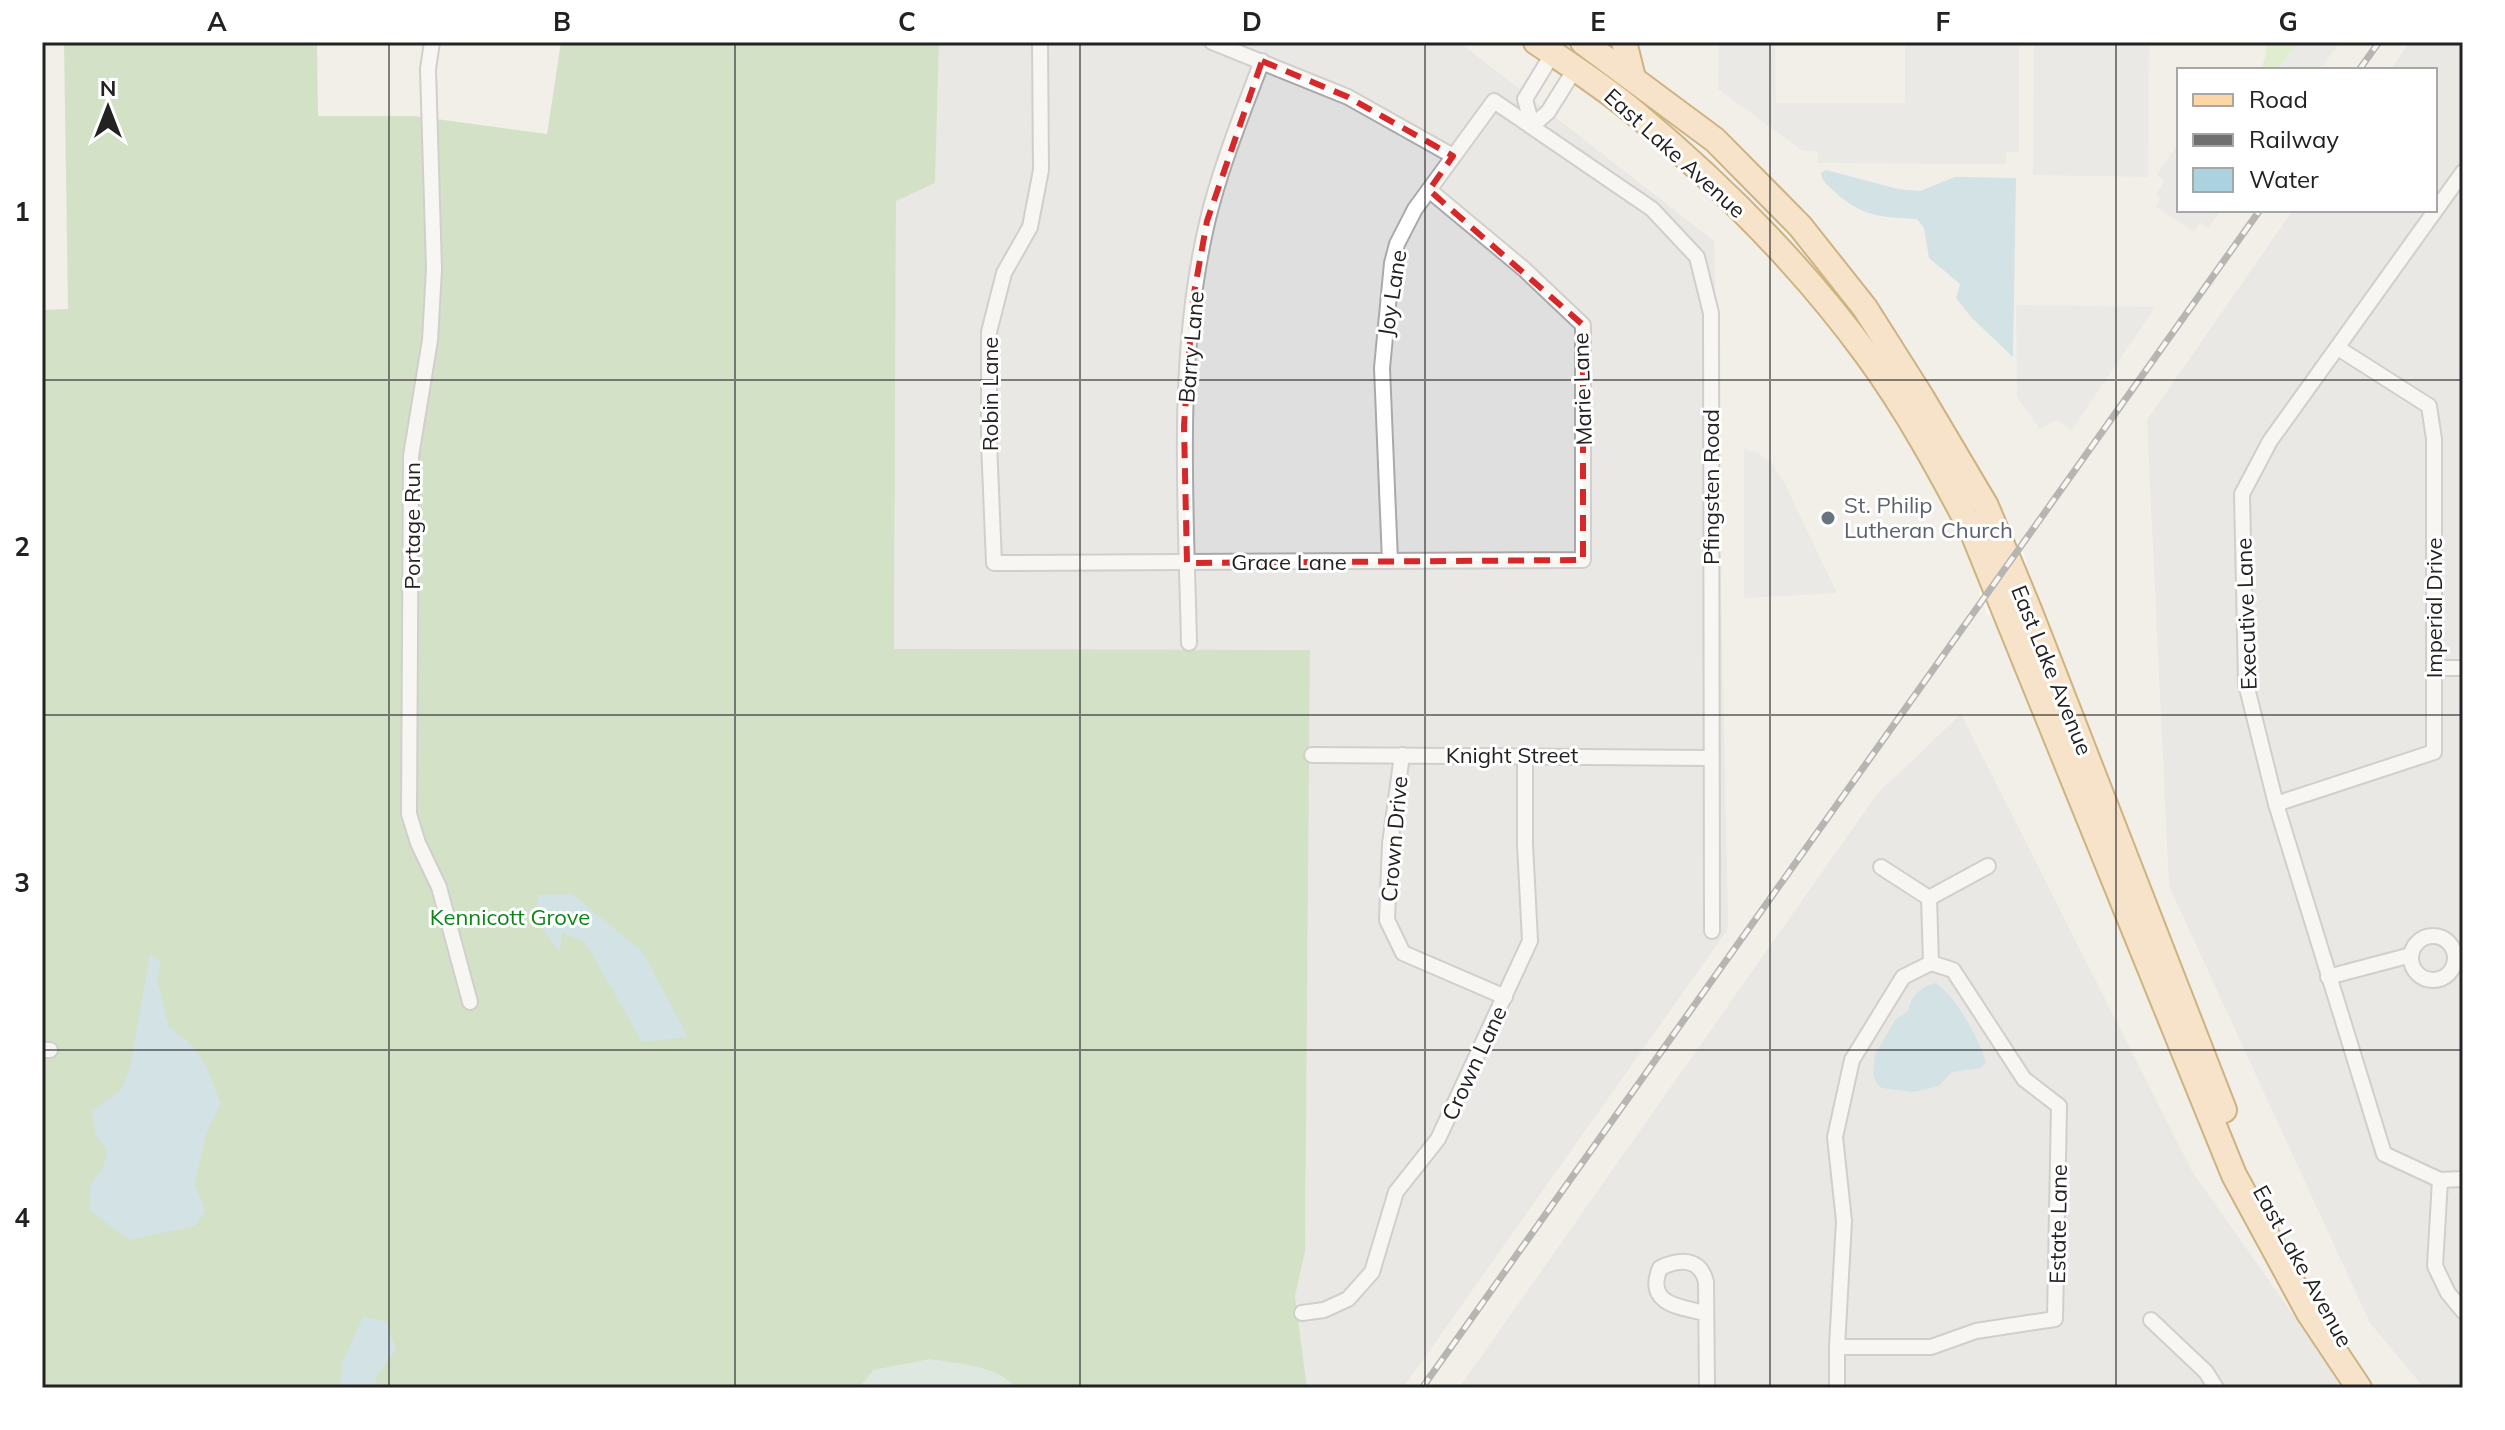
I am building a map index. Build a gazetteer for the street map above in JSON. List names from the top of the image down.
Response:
{
  "streets": {
    "main road": ["East Lake Avenue"],
    "street": [
      "Joy Lane",
      "Barry Lane",
      "Marie Lane",
      "Robin Lane",
      "Pfingsten Road",
      "Portage Run",
      "Grace Lane",
      "Imperial Drive",
      "Executive Lane",
      "Knight Street",
      "Crown Drive",
      "Crown Lane",
      "Estate Lane"
    ]
  },
  "crossings": [
    ["Joy Lane", "Marie Lane"],
    ["Joy Lane", "Pfingsten Road"],
    ["Joy Lane", "Grace Lane"],
    ["Barry Lane", "Grace Lane"],
    ["Marie Lane", "Grace Lane"],
    ["Robin Lane", "Grace Lane"],
    ["Pfingsten Road", "Knight Street"],
    ["Imperial Drive", "Executive Lane"],
    ["Knight Street", "Crown Drive"],
    ["Knight Street", "Crown Lane"],
    ["Crown Drive", "Crown Lane"]
  ],
  "parks": ["Kennicott Grove"],
  "places": ["St. Philip Lutheran Church"],
  "legend": ["Road", "Railway", "Water"],
  "north": "top",
  "grid": {
    "columns": [
      "A",
      "B",
      "C",
      "D",
      "E",
      "F",
      "G"
    ],
    "rows": [
      "1",
      "2",
      "3",
      "4"
    ]
  }
}
